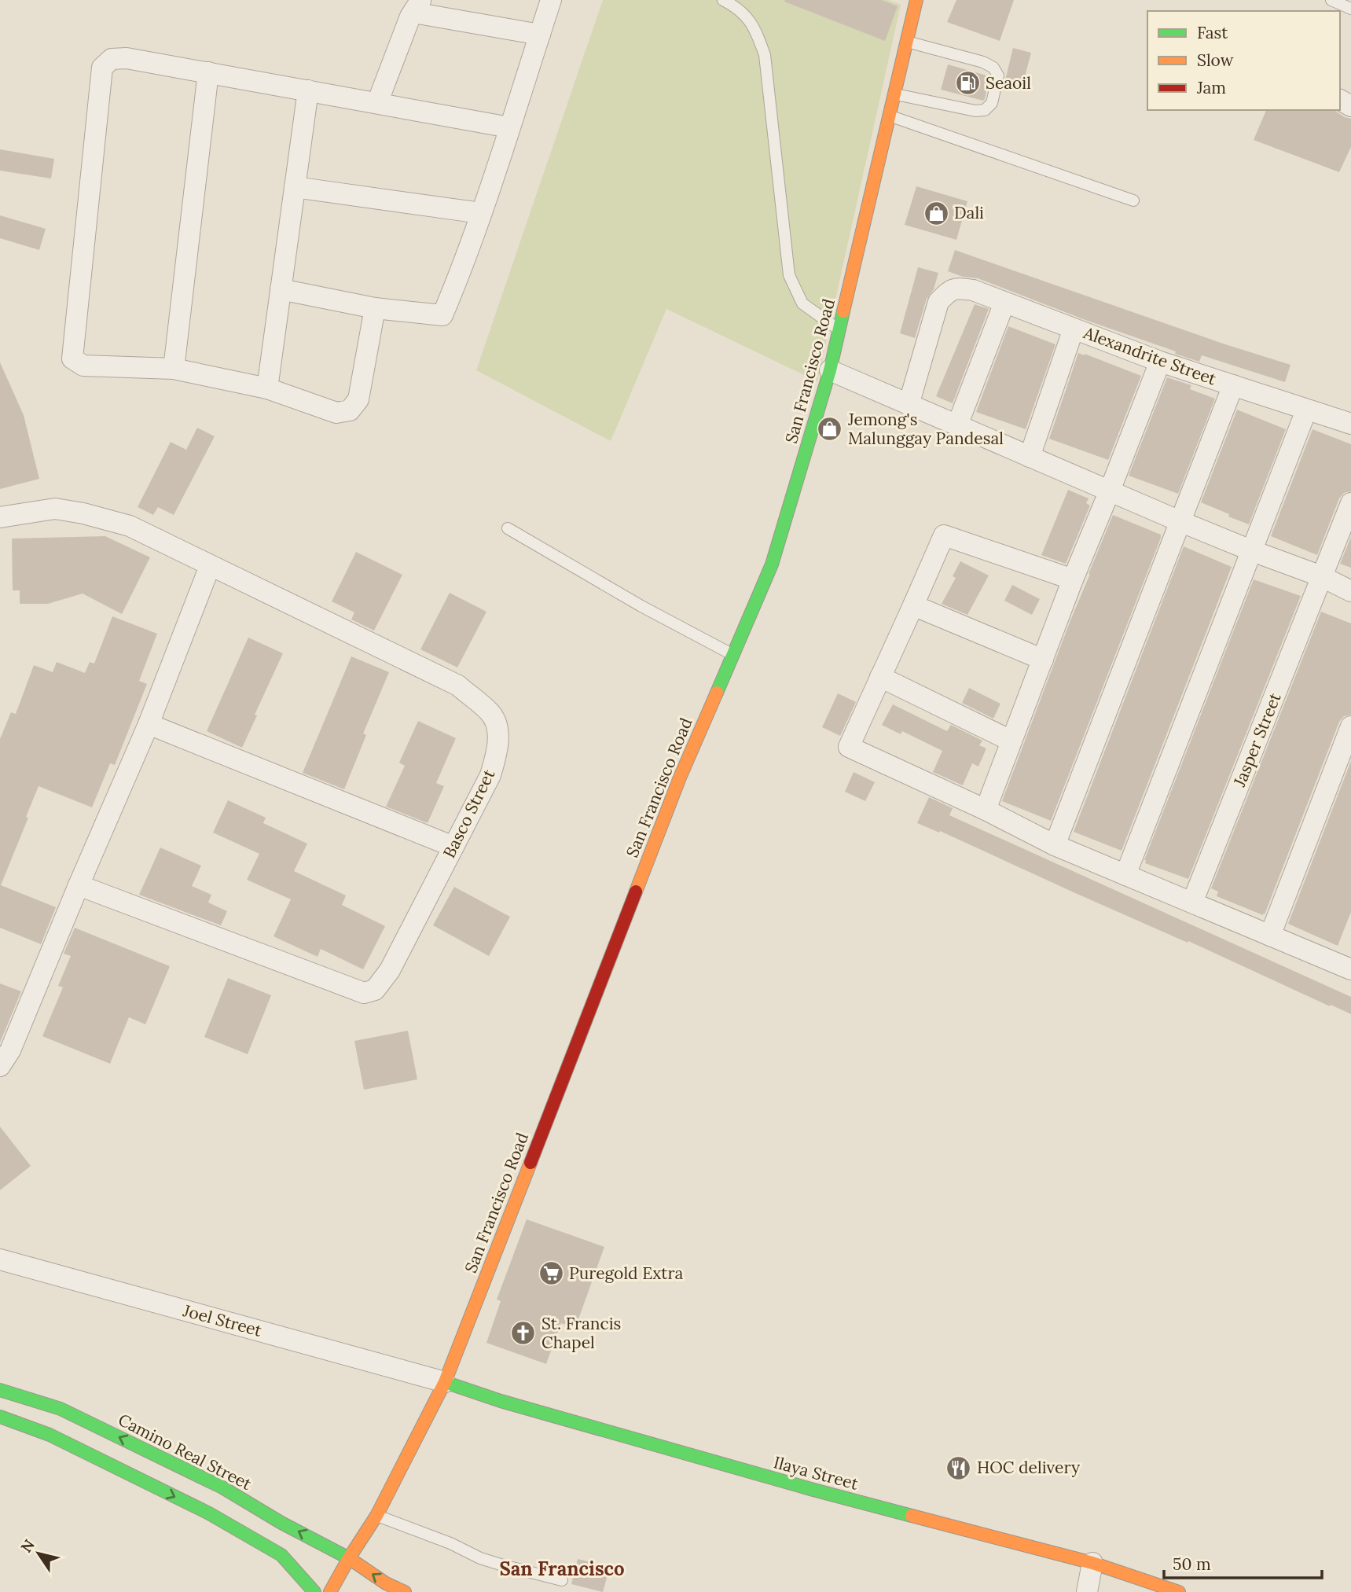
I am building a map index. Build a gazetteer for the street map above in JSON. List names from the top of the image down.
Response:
{
  "streets": {
    "main road": ["San Francisco Road", "Camino Real Street", "Ilaya Street"],
    "street": [
      "Alexandrite Street",
      "Jasper Street",
      "Basco Street",
      "Joel Street"
    ]
  },
  "crossings": [
    ["San Francisco Road", "Joel Street"],
    ["San Francisco Road", "Camino Real Street"],
    ["San Francisco Road", "Ilaya Street"],
    ["Joel Street", "Ilaya Street"]
  ],
  "districts": ["San Francisco"],
  "places": {
    "fuel station": ["Seaoil"],
    "shop": ["Dali", "Jemong's Malunggay Pandesal"],
    "supermarket": ["Puregold Extra"],
    "church": ["St. Francis Chapel"],
    "restaurant": ["HOC delivery"]
  },
  "legend": ["Fast", "Slow", "Jam"],
  "scale_bar": "50 m",
  "north": "top left"
}
